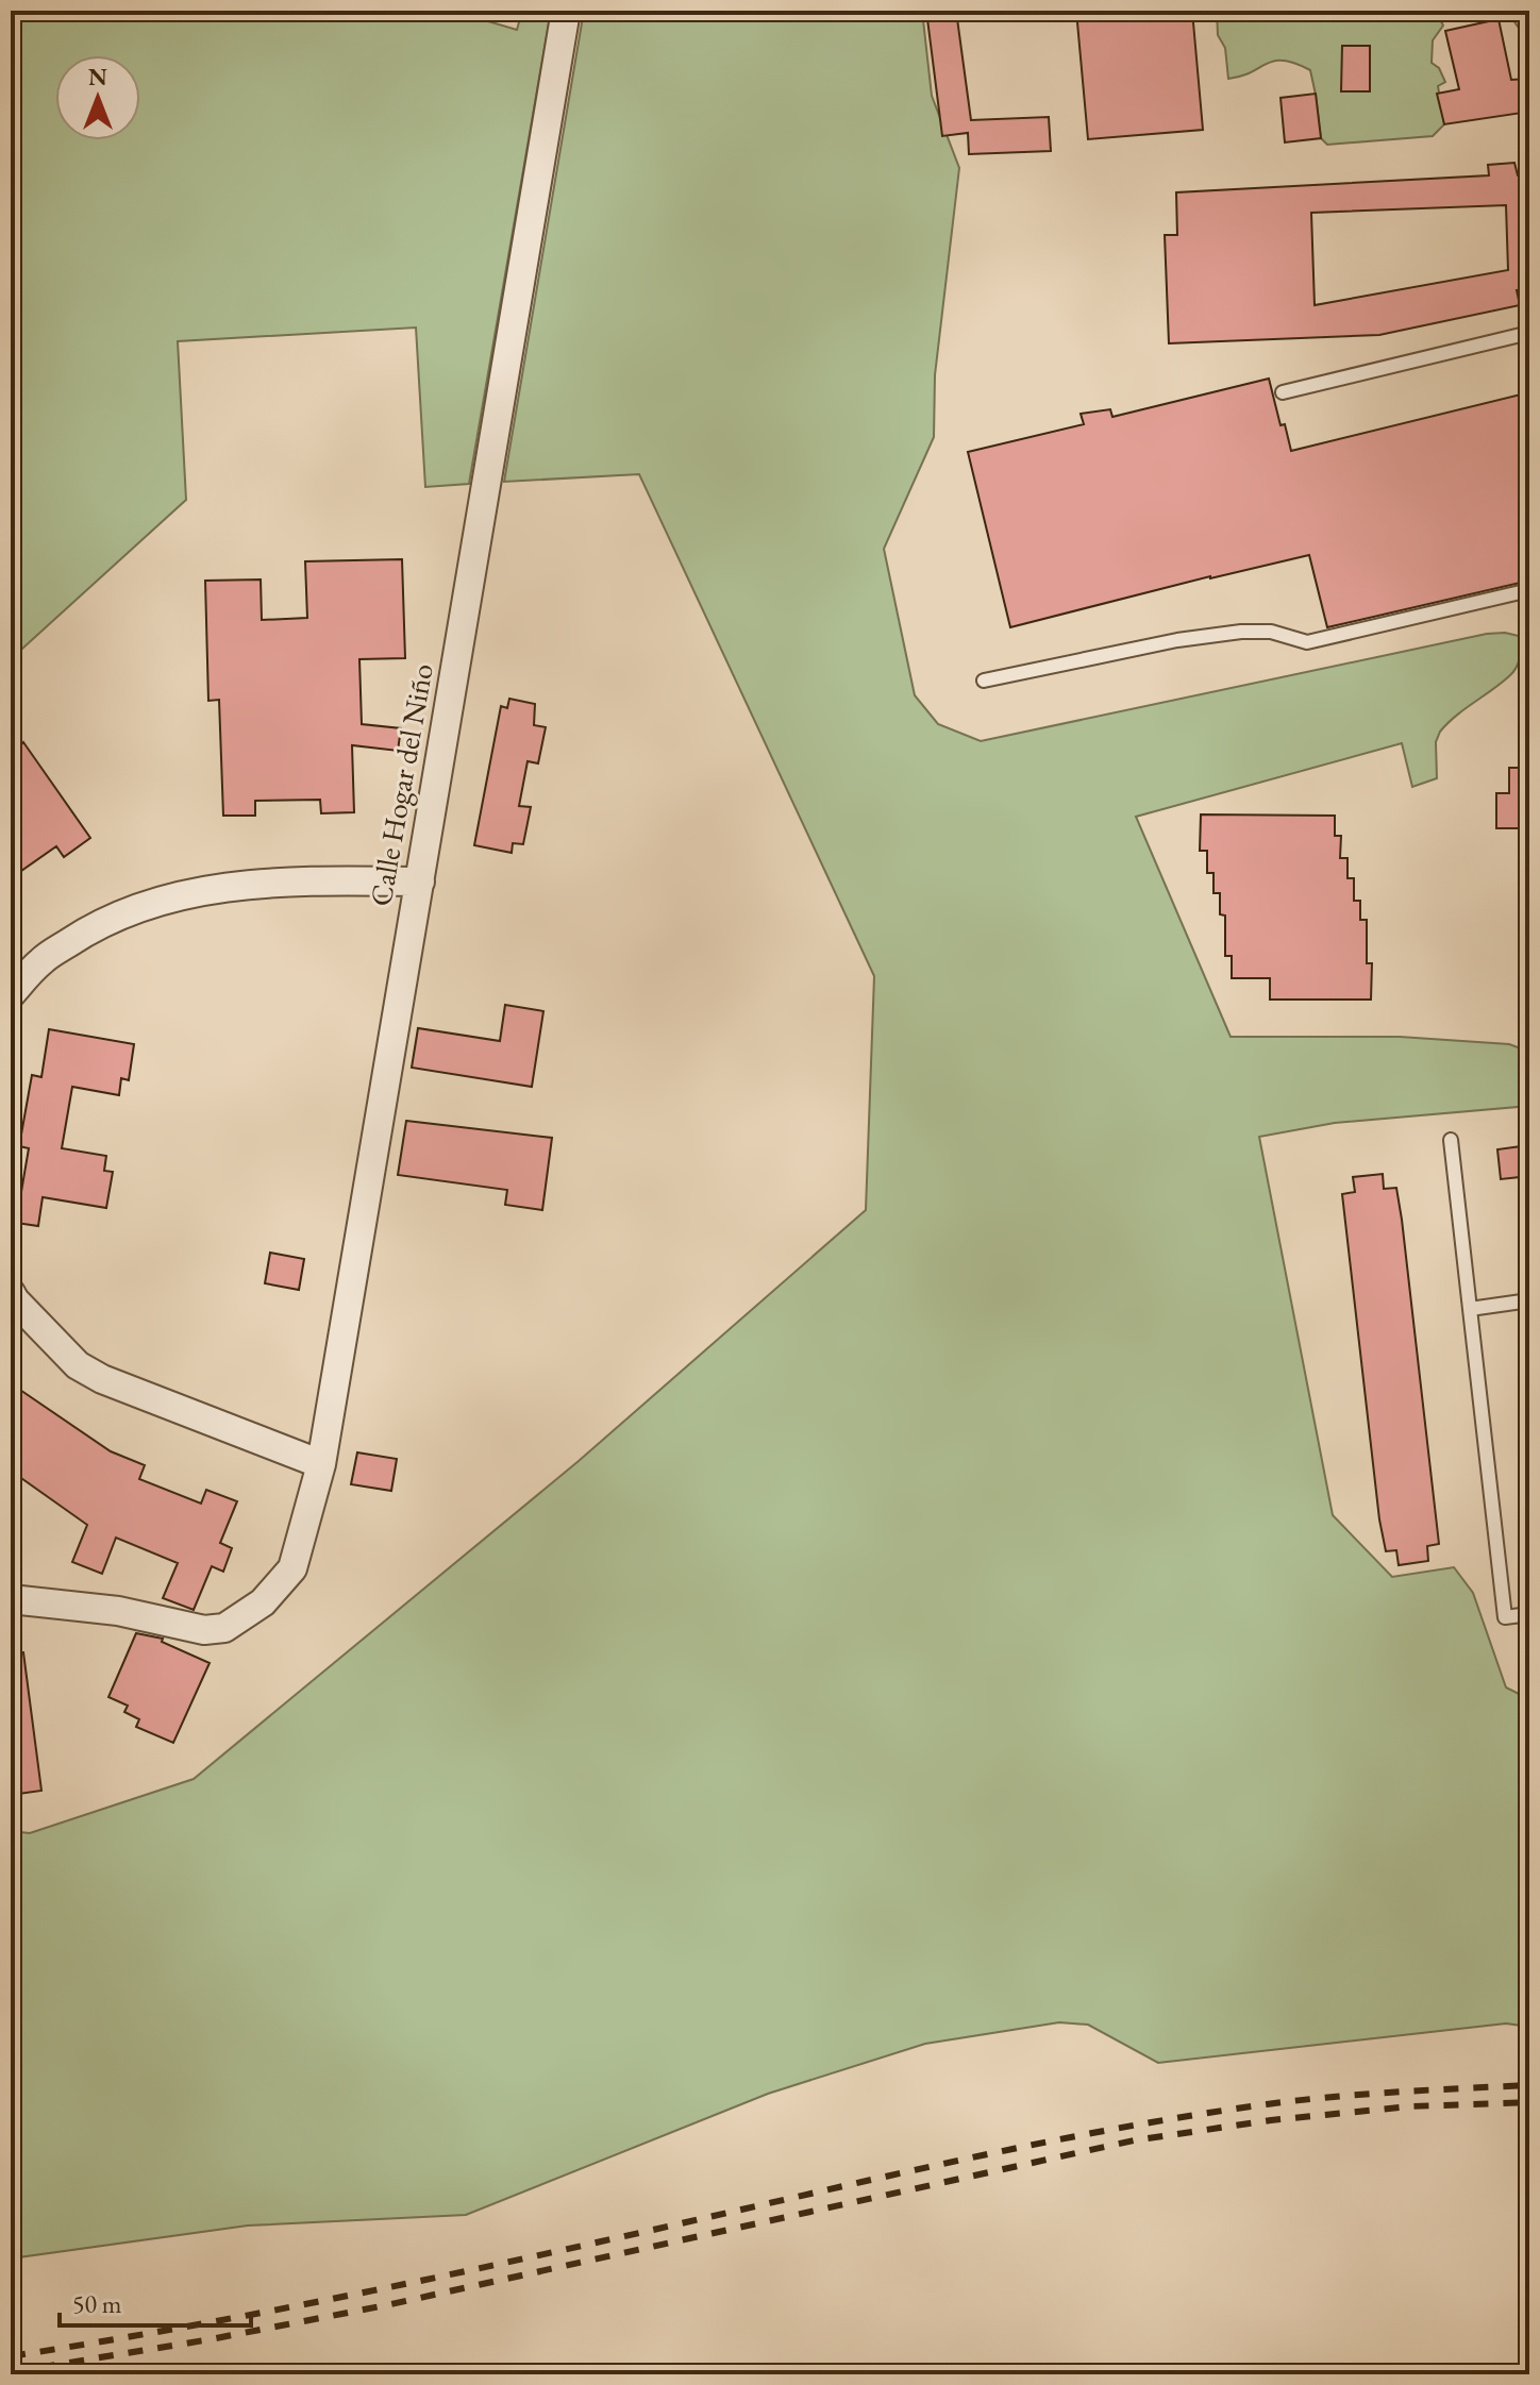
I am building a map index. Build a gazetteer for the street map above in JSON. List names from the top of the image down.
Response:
{
  "streets": {
    "street": ["Calle Hogar del Niño"]
  },
  "scale_bar": "50 m",
  "north": "top"
}
